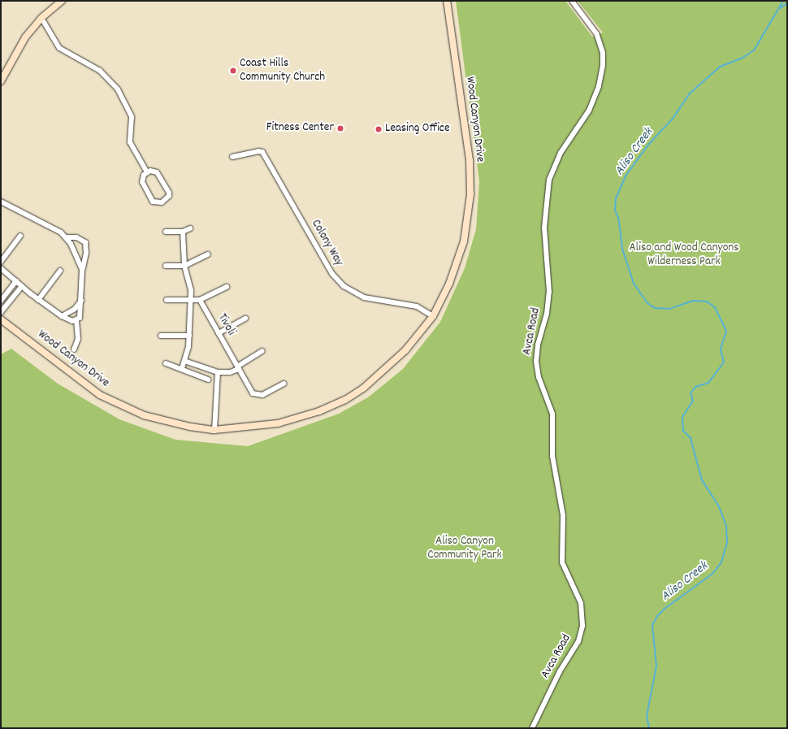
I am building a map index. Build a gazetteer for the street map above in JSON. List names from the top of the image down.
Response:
{
  "streets": {
    "main road": ["Wood Canyon Drive"],
    "street": ["Colony Way", "Tivoli", "Avca Road"]
  },
  "crossings": [
    ["Wood Canyon Drive", "Colony Way"]
  ],
  "water": ["Aliso Creek"],
  "parks": ["Aliso and Wood Canyons Wilderness Park", "Aliso Canyon Community Park"],
  "places": ["Coast Hills Community Church", "Fitness Center", "Leasing Office"]
}
